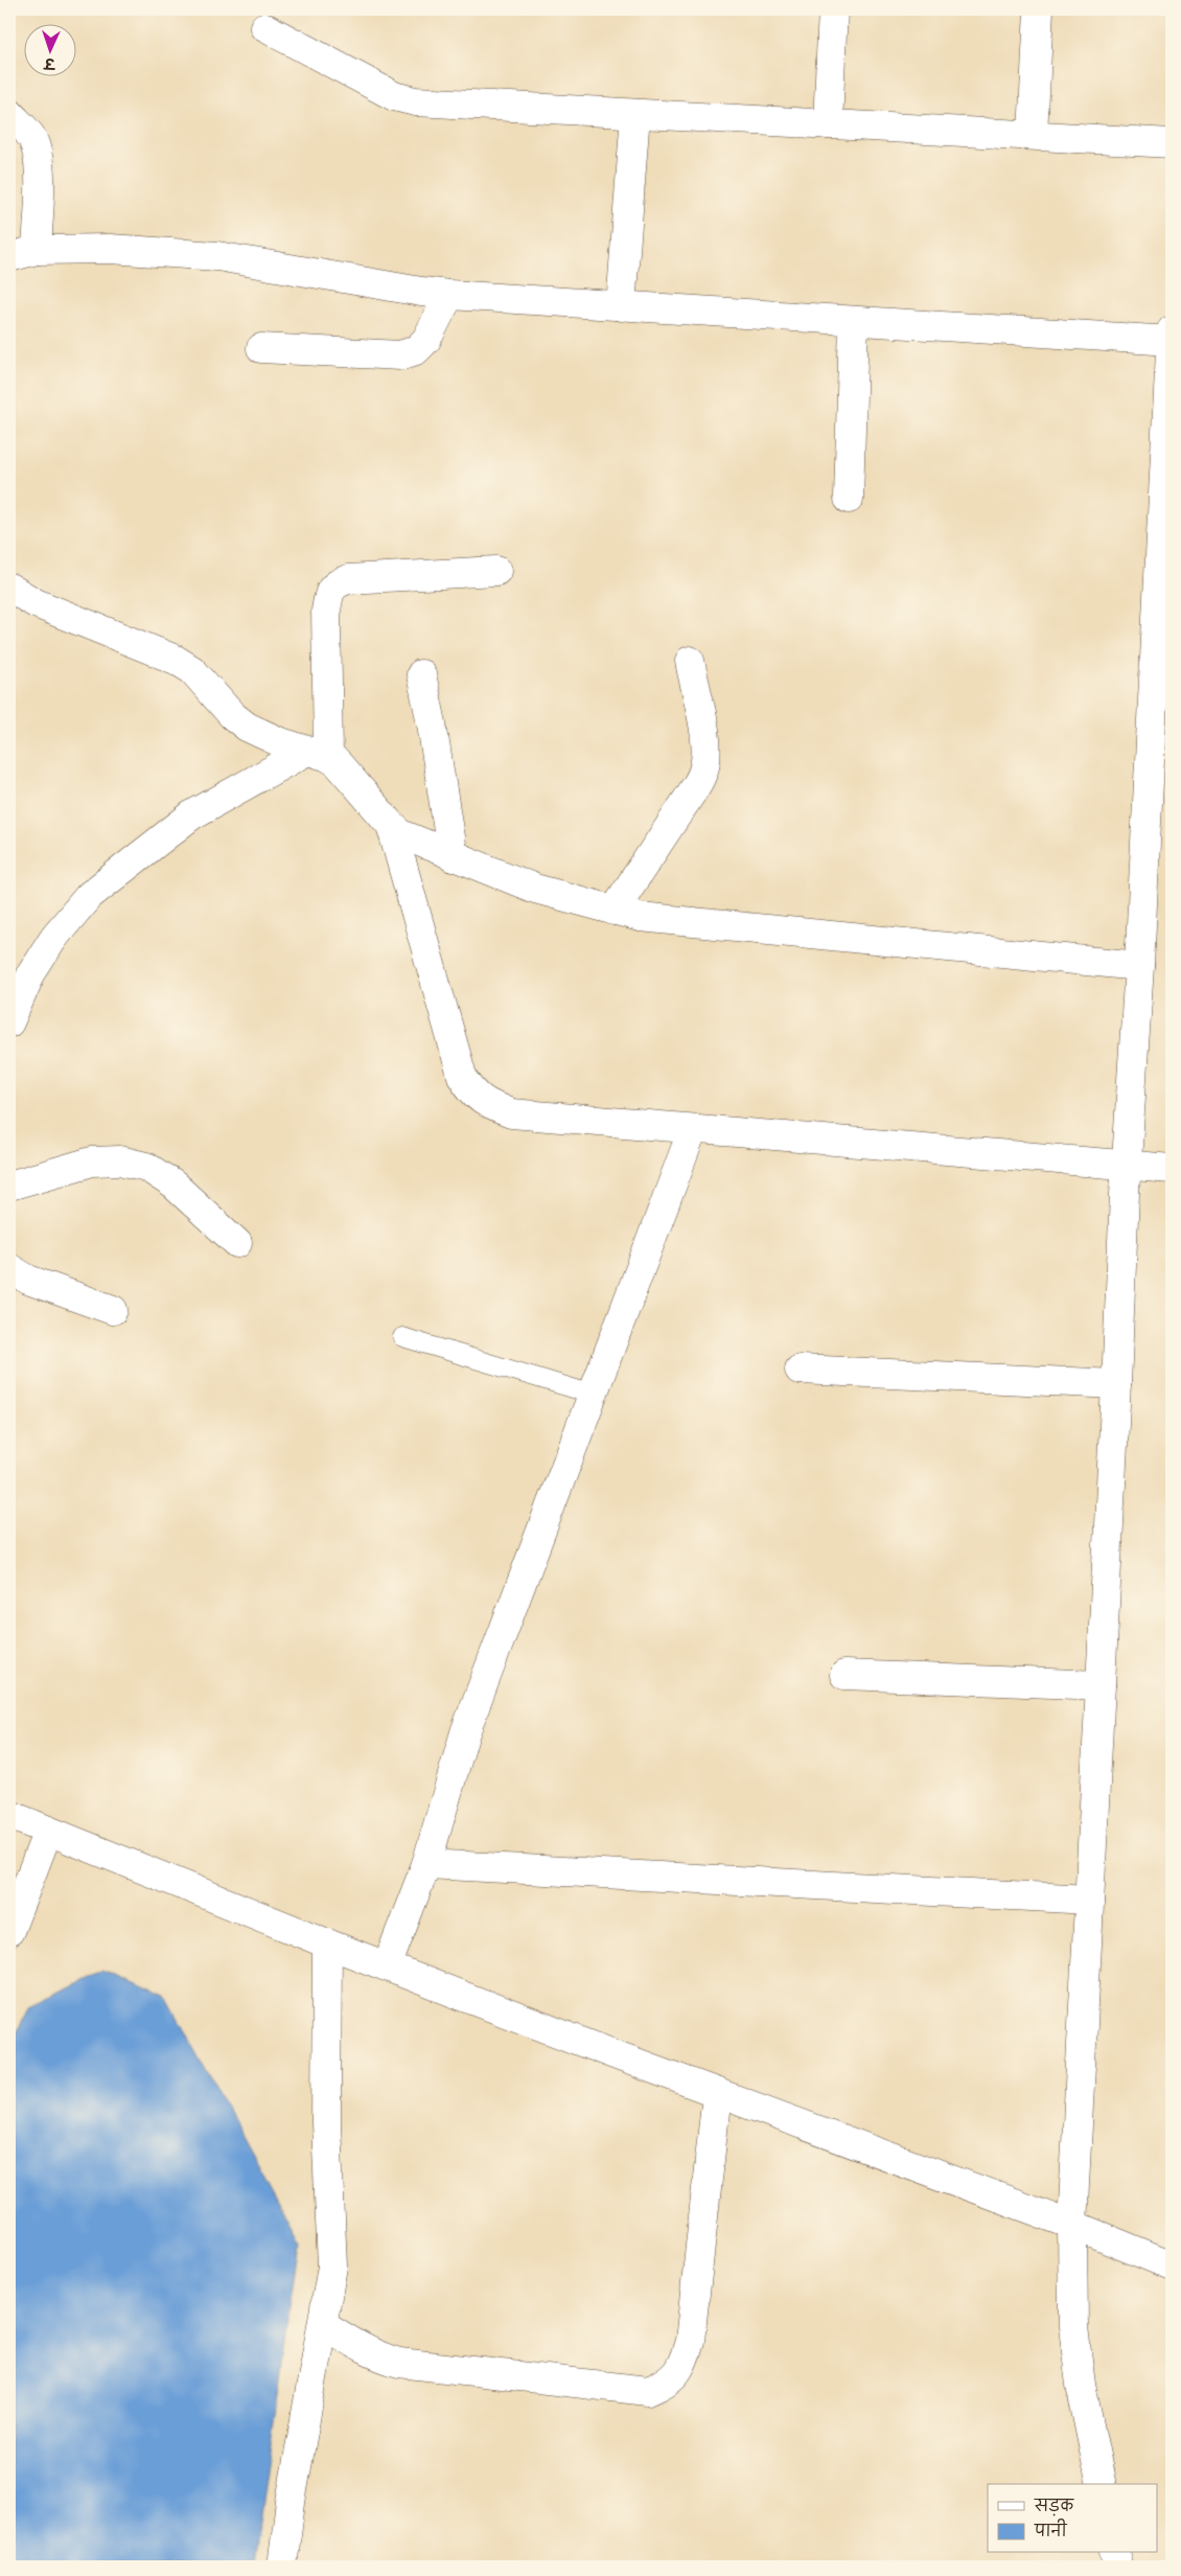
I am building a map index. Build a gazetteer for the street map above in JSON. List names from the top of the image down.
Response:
{
  "legend": ["सड़क", "पानी"],
  "north": "bottom"
}
